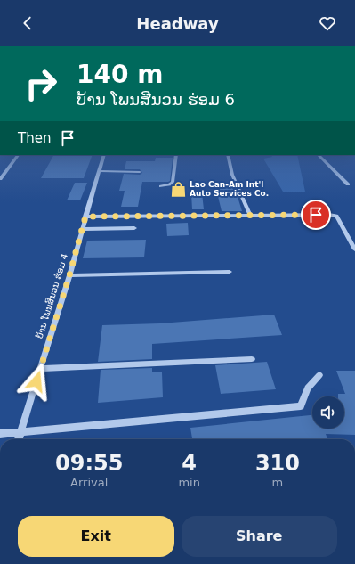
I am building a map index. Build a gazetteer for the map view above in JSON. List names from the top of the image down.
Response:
{
  "streets": {
    "street": ["ບ້ານ ໂພນສີນວນ ຮ່ອມ 4"]
  },
  "places": {
    "shop": ["Lao Can-Am Int'l Auto Services Co."]
  },
  "page": {
    "header": "Headway",
    "turn": ["140 m", "ບ້ານ ໂພນສີນວນ ຮ່ອມ 6"],
    "then": "Then",
    "eta": [
      "09:55",
      "Arrival",
      "4",
      "min",
      "310",
      "m"
    ],
    "buttons": ["Exit", "Share"]
  }
}
